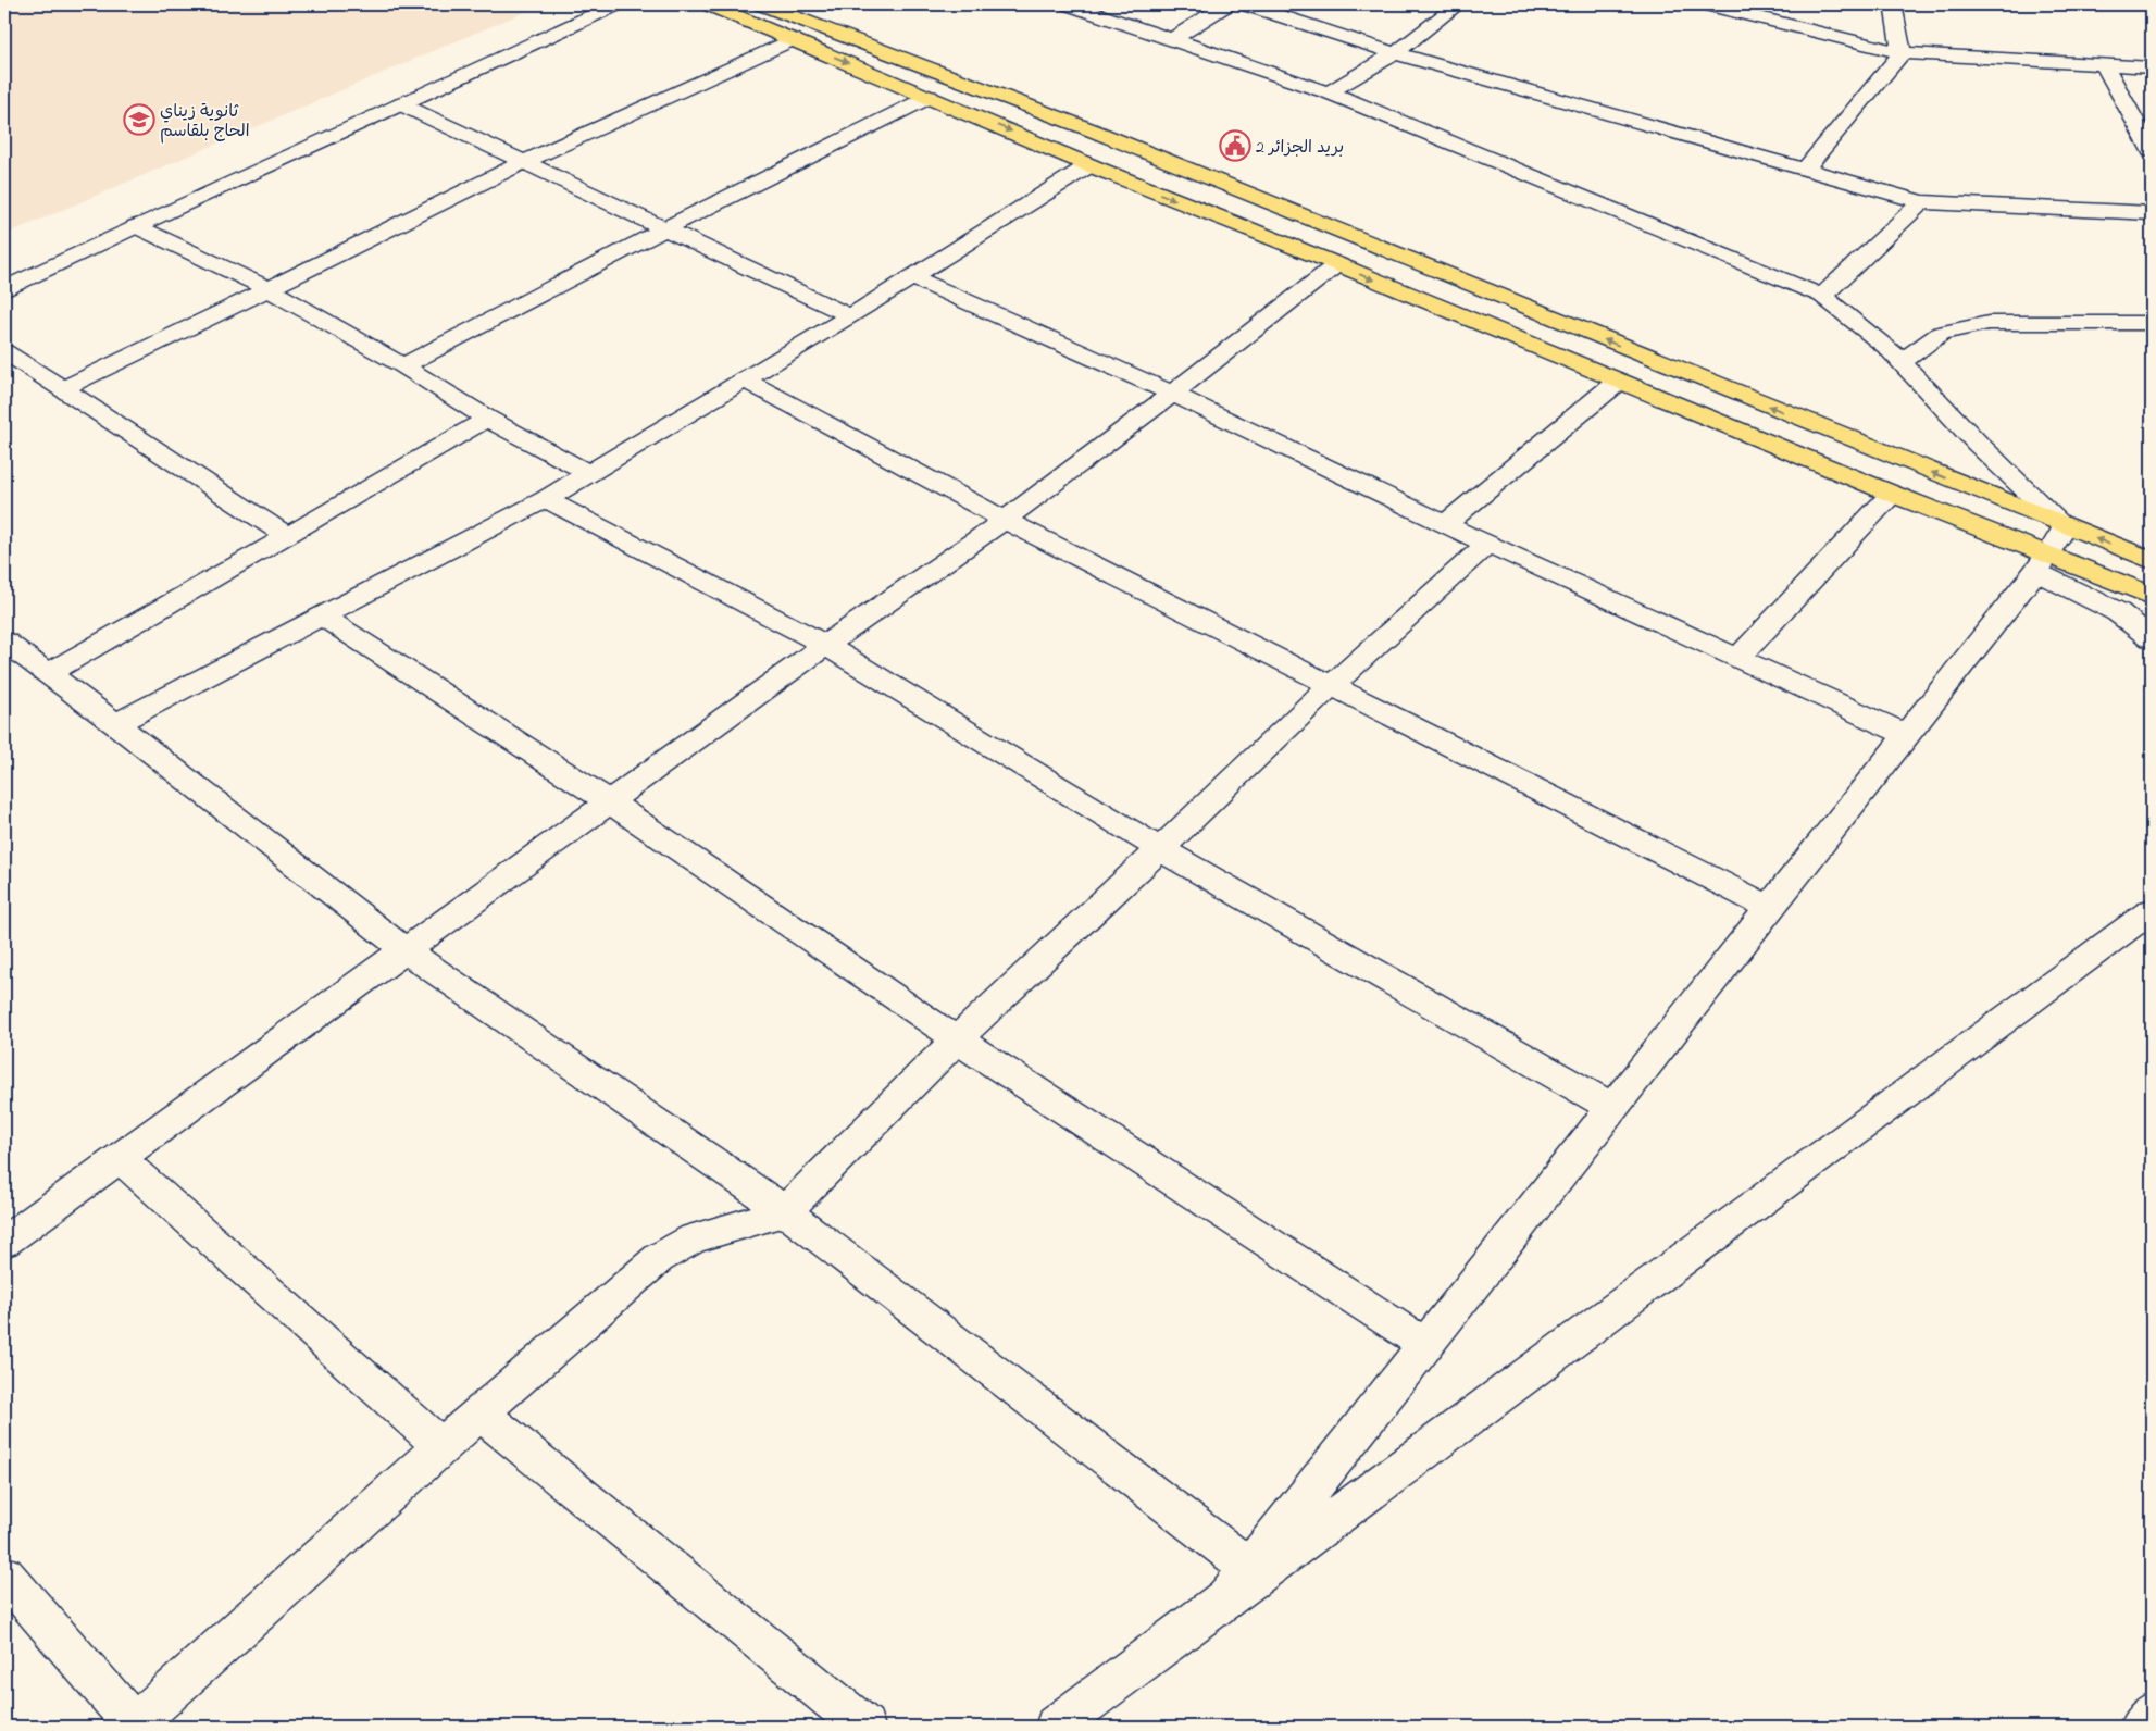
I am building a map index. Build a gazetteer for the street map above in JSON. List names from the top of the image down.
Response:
{
  "places": {
    "school or university": ["ثانوية زيناي الحاج بلقاسم"],
    "public building": ["بريد الجزائر 2"]
  }
}
